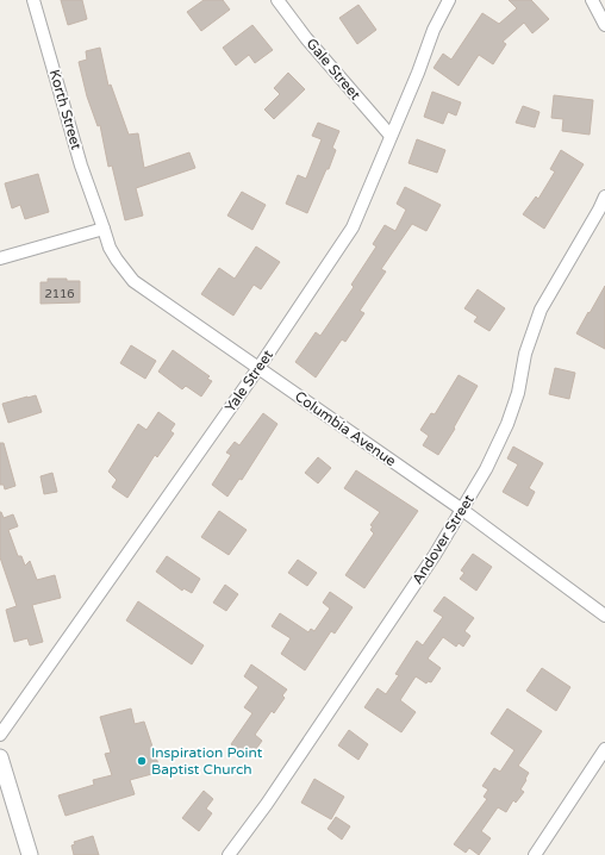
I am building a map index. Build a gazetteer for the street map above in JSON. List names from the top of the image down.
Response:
{
  "streets": {
    "street": [
      "Gale Street",
      "Korth Street",
      "Yale Street",
      "Columbia Avenue",
      "Andover Street"
    ]
  },
  "crossings": [
    ["Gale Street", "Yale Street"],
    ["Korth Street", "Columbia Avenue"],
    ["Yale Street", "Columbia Avenue"],
    ["Columbia Avenue", "Andover Street"]
  ],
  "places": ["Inspiration Point Baptist Church"],
  "house_numbers": ["2116"]
}
